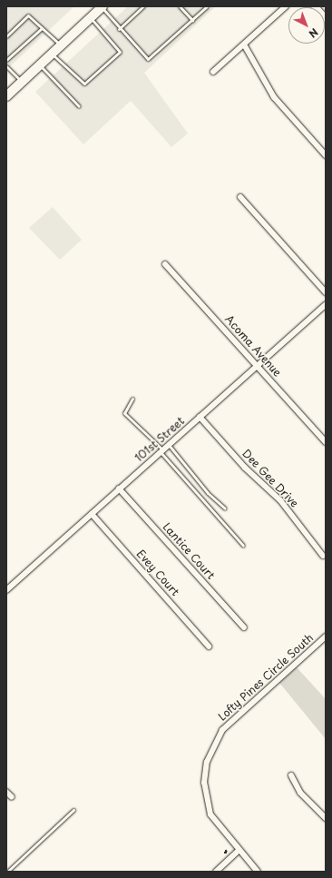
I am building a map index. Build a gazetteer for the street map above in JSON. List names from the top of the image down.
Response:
{
  "streets": {
    "street": [
      "Acoma Avenue",
      "101st Street",
      "Dee Gee Drive",
      "Lantice Court",
      "Evey Court",
      "Lofty Pines Circle South"
    ]
  },
  "crossings": [
    ["Acoma Avenue", "101st Street"],
    ["101st Street", "Dee Gee Drive"],
    ["101st Street", "Lantice Court"],
    ["101st Street", "Evey Court"]
  ],
  "north": "bottom right"
}
